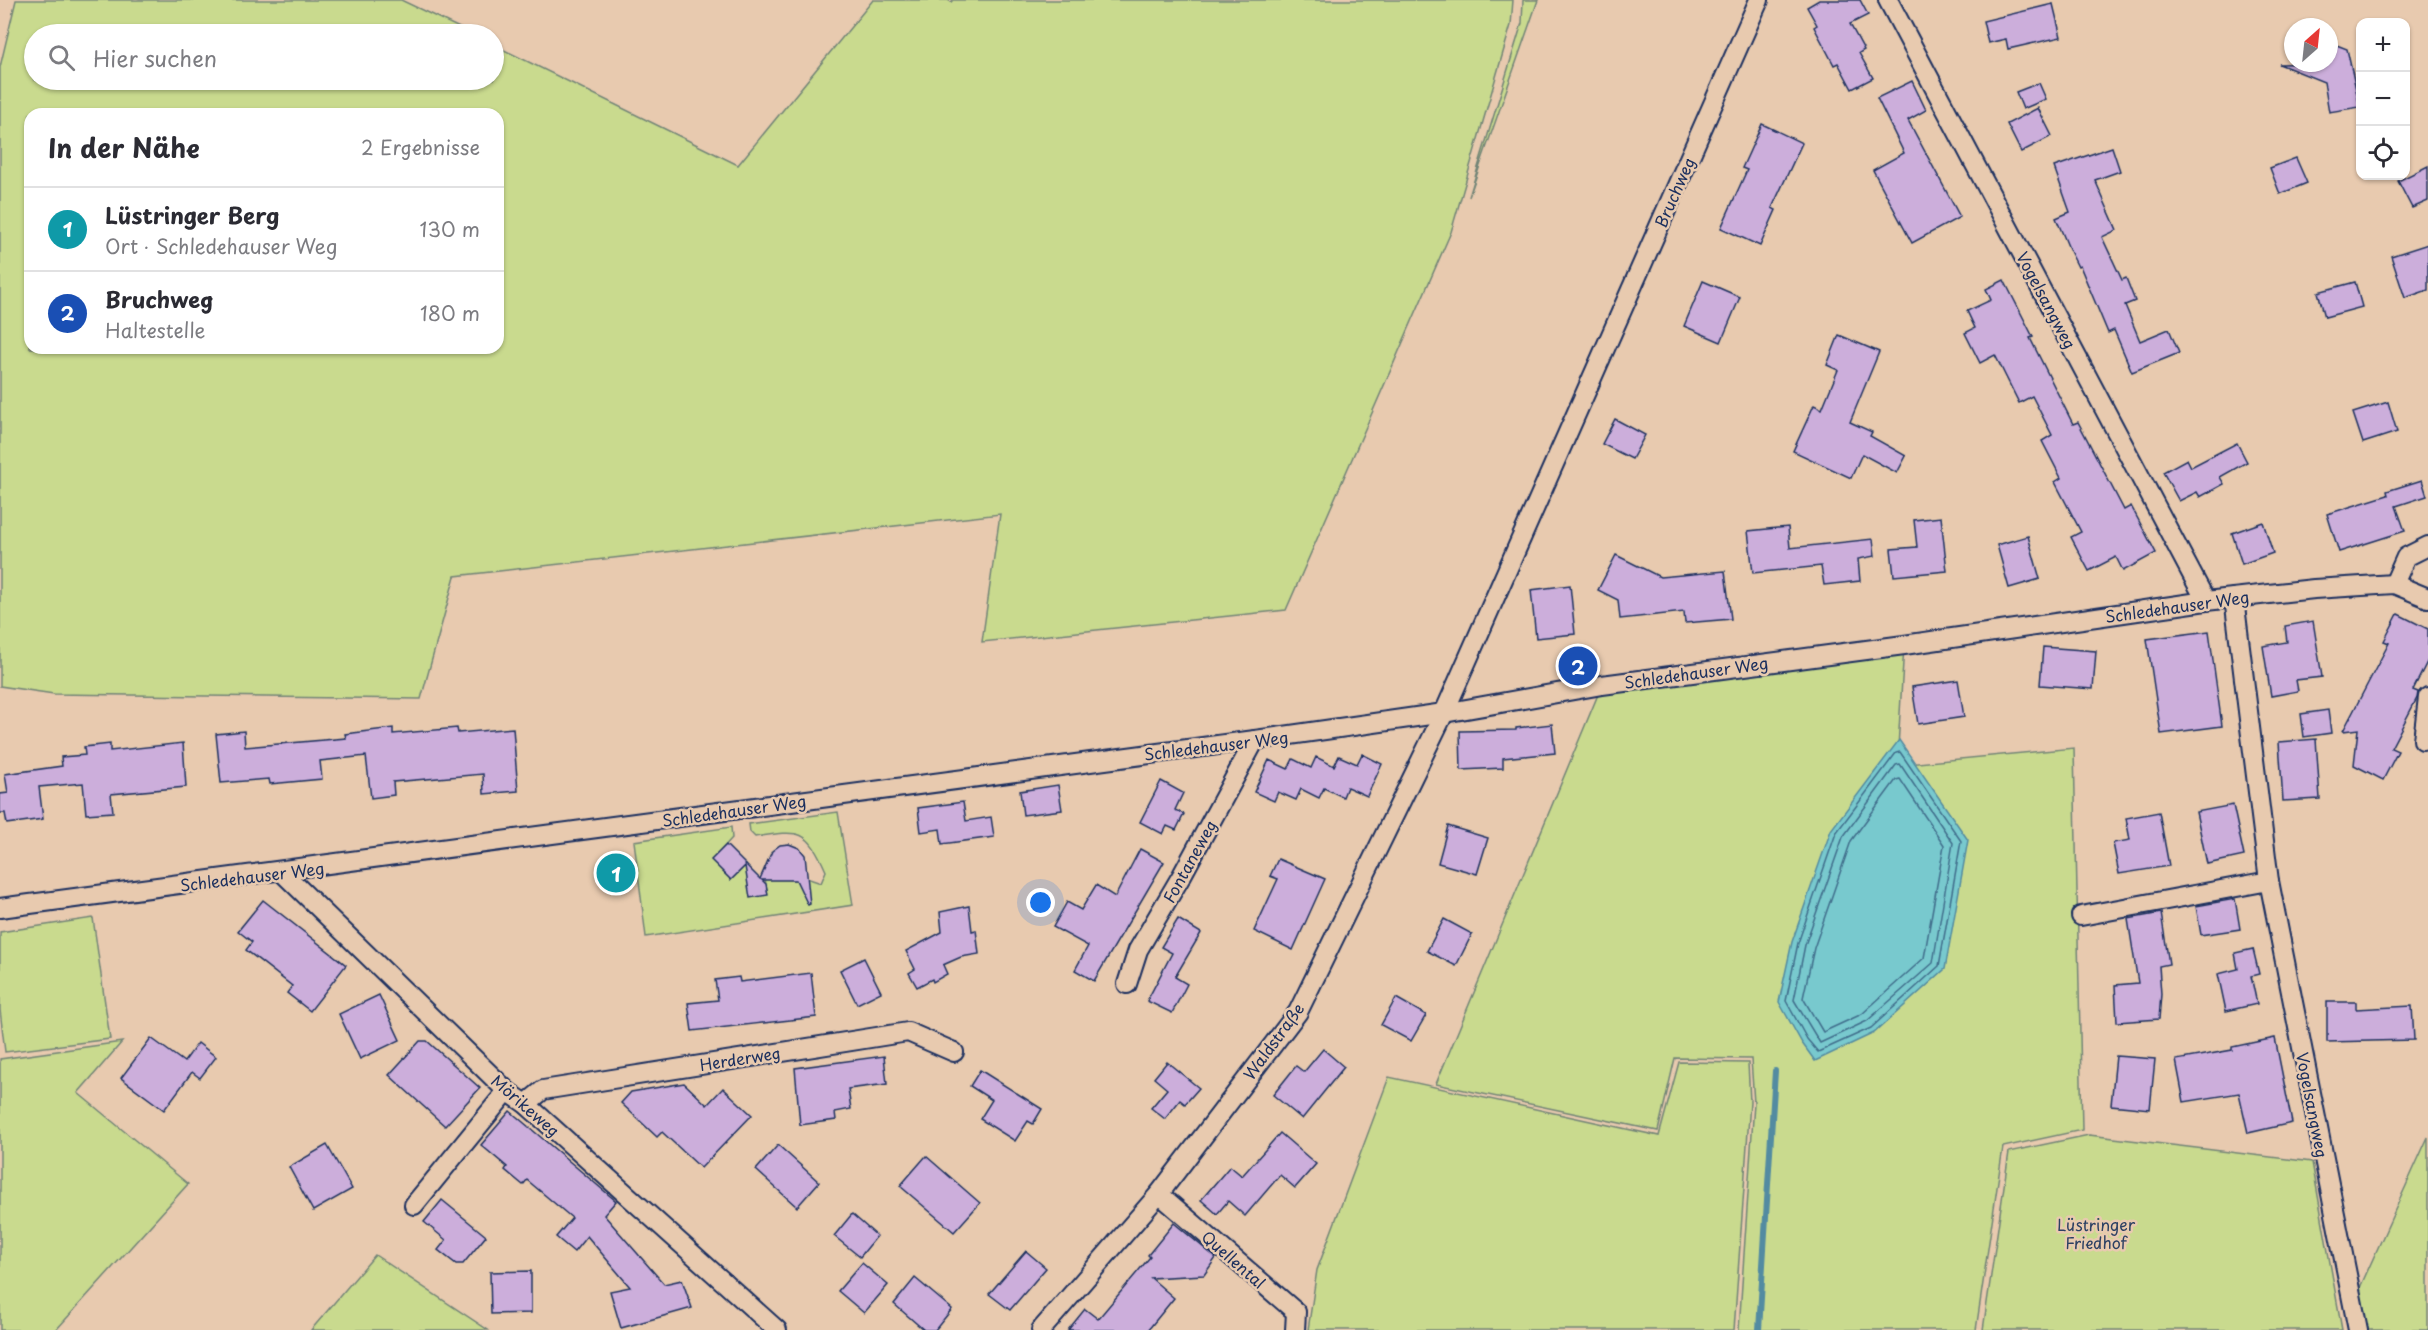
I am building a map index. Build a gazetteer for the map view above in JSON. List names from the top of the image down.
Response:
{
  "streets": {
    "street": [
      "Bruchweg",
      "Vogelsangweg",
      "Schledehauser Weg",
      "Fontaneweg",
      "Waldstraße",
      "Herderweg",
      "Mörikeweg",
      "Quellental"
    ]
  },
  "crossings": [
    ["Bruchweg", "Schledehauser Weg"],
    ["Bruchweg", "Waldstraße"],
    ["Vogelsangweg", "Schledehauser Weg"],
    ["Schledehauser Weg", "Fontaneweg"],
    ["Schledehauser Weg", "Waldstraße"],
    ["Schledehauser Weg", "Mörikeweg"],
    ["Waldstraße", "Quellental"],
    ["Herderweg", "Mörikeweg"]
  ],
  "parks": ["Lüstringer Friedhof"],
  "north": "top right",
  "page": {
    "map_buttons": ["+", "−"],
    "search": "Hier suchen",
    "heading": ["In der Nähe", "2 Ergebnisse"],
    "list": [
      {
        "mark": "1",
        "name": "Lüstringer Berg",
        "note": "Ort · Schledehauser Weg",
        "value": "130 m"
      },
      {
        "mark": "2",
        "name": "Bruchweg",
        "note": "Haltestelle",
        "value": "180 m"
      }
    ],
    "pins": ["2", "1"]
  }
}
